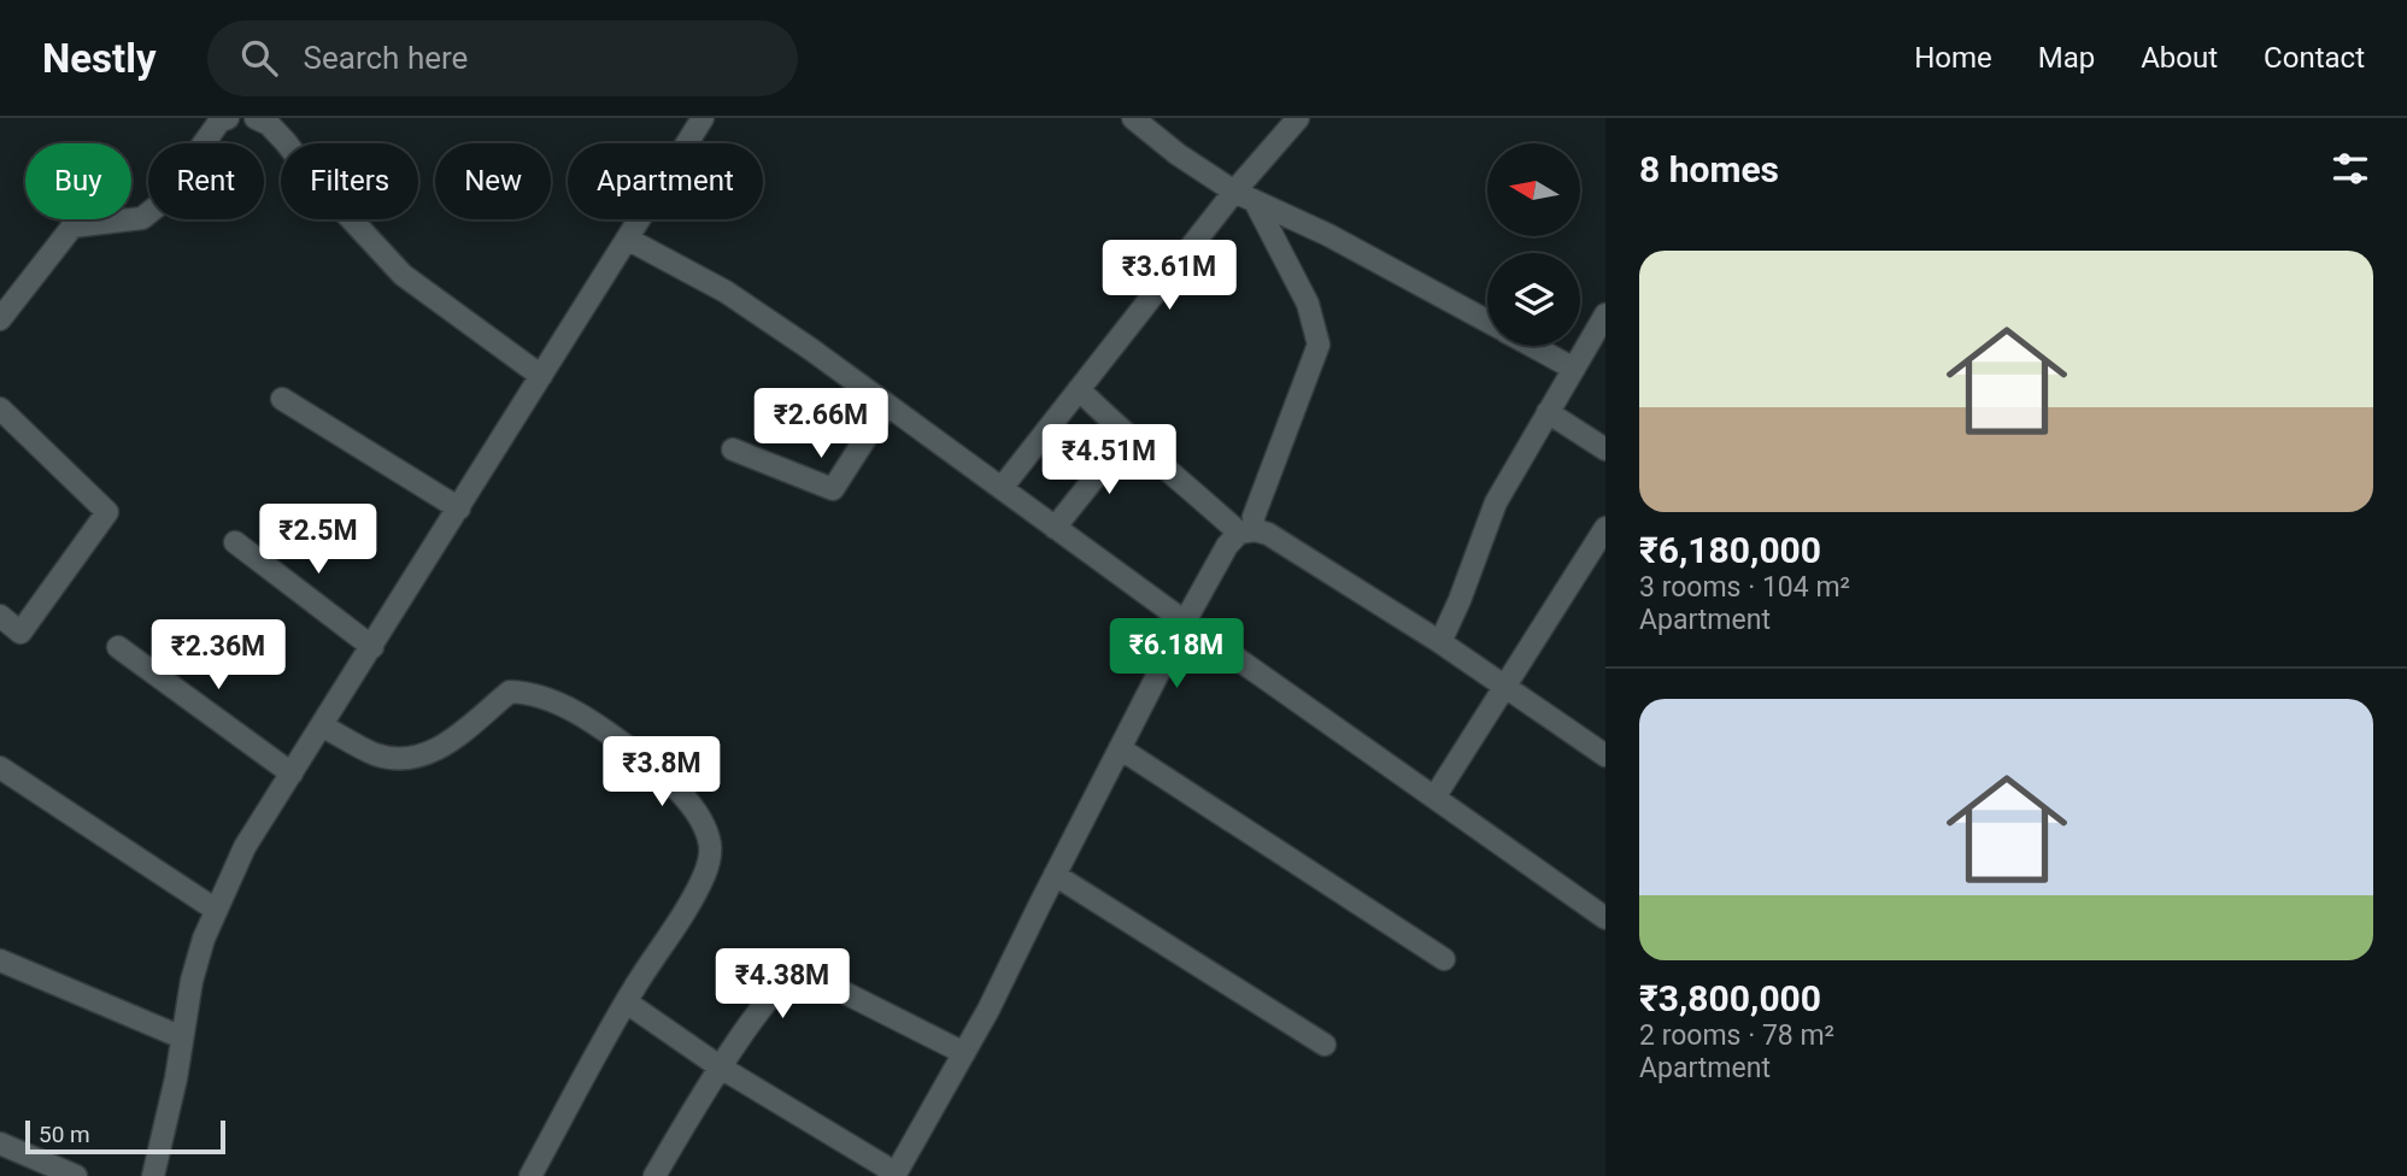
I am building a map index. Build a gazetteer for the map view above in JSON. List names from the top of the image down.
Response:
{
  "scale_bar": "50 m",
  "north": "left",
  "page": {
    "header": "Nestly",
    "search": "Search here",
    "nav": [
      "Home",
      "Map",
      "About",
      "Contact"
    ],
    "heading": "8 homes",
    "chip": [
      "Buy",
      "Rent",
      "Filters",
      "New",
      "Apartment"
    ],
    "list": [
      {
        "name": "₹6,180,000",
        "note": "3 rooms · 104 m² · Apartment"
      },
      {
        "name": "₹3,800,000",
        "note": "2 rooms · 78 m² · Apartment"
      }
    ],
    "price": [
      "₹3.61M",
      "₹2.66M",
      "₹4.51M",
      "₹2.5M",
      "₹6.18M",
      "₹2.36M",
      "₹3.8M",
      "₹4.38M"
    ],
    "scale": "50 m"
  }
}
